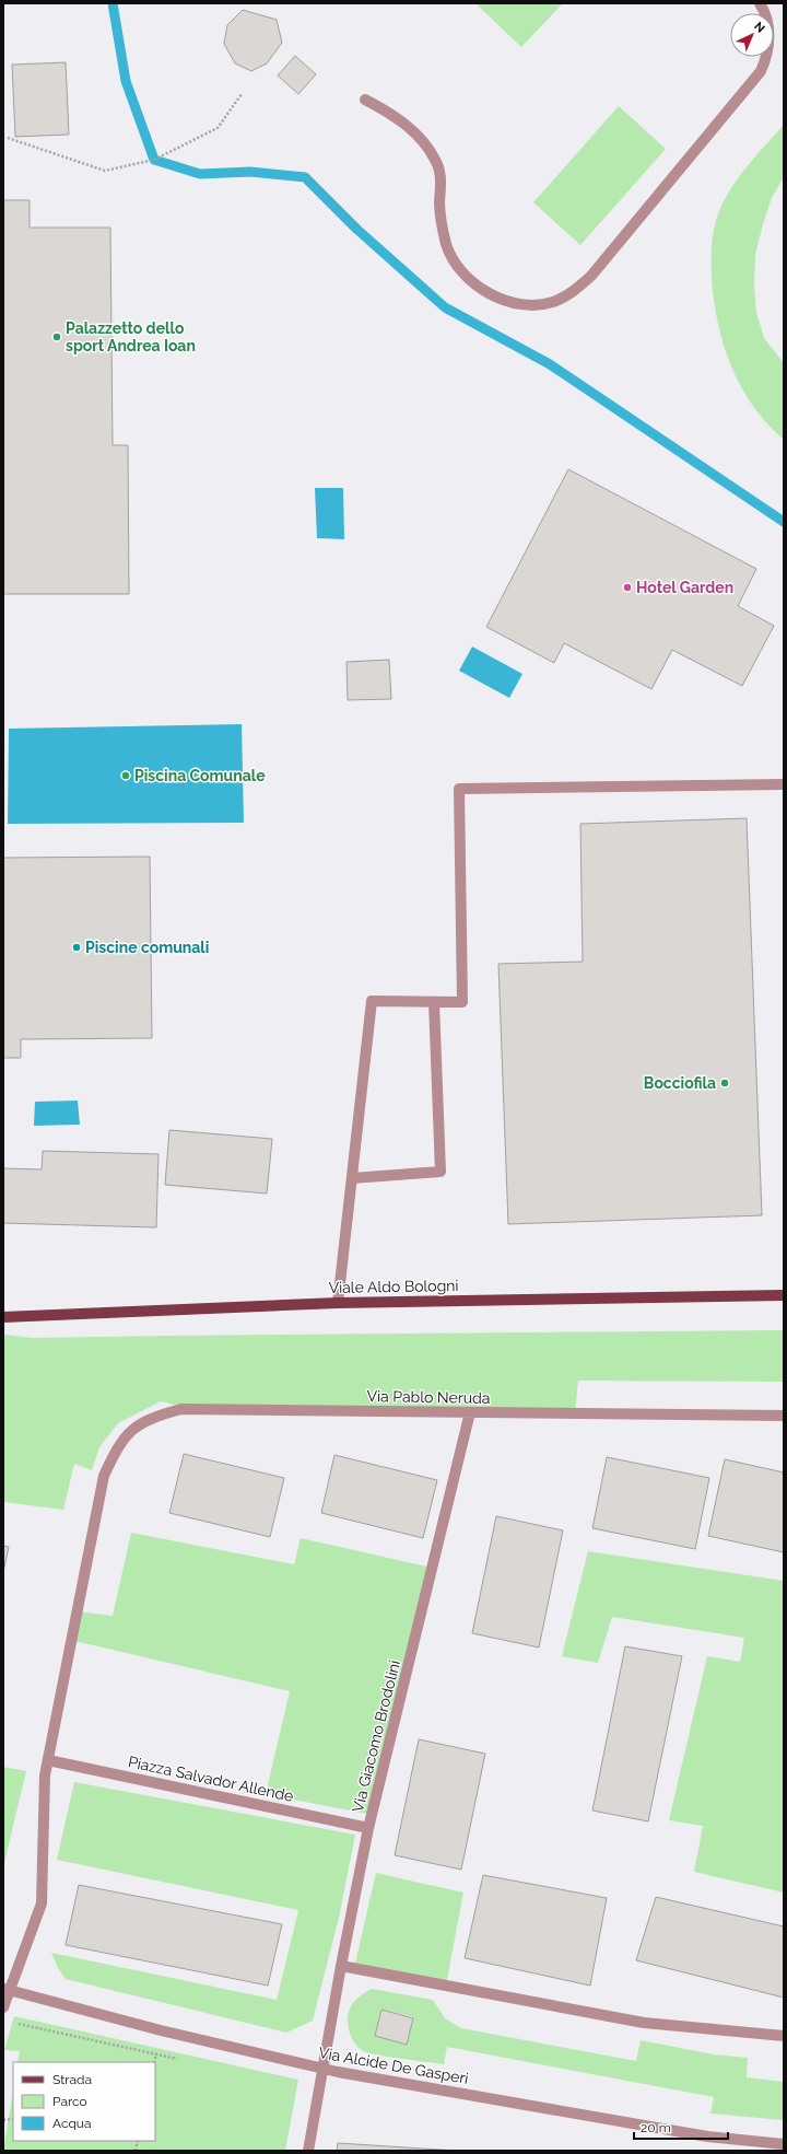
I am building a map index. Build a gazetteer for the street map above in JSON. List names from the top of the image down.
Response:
{
  "streets": {
    "main road": ["Viale Aldo Bologni"],
    "street": [
      "Via Pablo Neruda",
      "Via Giacomo Brodolini",
      "Piazza Salvador Allende",
      "Via Alcide De Gasperi"
    ]
  },
  "crossings": [
    ["Via Pablo Neruda", "Via Giacomo Brodolini"],
    ["Via Pablo Neruda", "Piazza Salvador Allende"],
    ["Via Giacomo Brodolini", "Piazza Salvador Allende"],
    ["Via Giacomo Brodolini", "Via Alcide De Gasperi"]
  ],
  "places": [
    "Palazzetto dello sport Andrea Ioan",
    "Hotel Garden",
    "Piscina Comunale",
    "Piscine comunali",
    "Bocciofila"
  ],
  "legend": ["Strada", "Parco", "Acqua"],
  "scale_bar": "20 m",
  "north": "top right"
}
